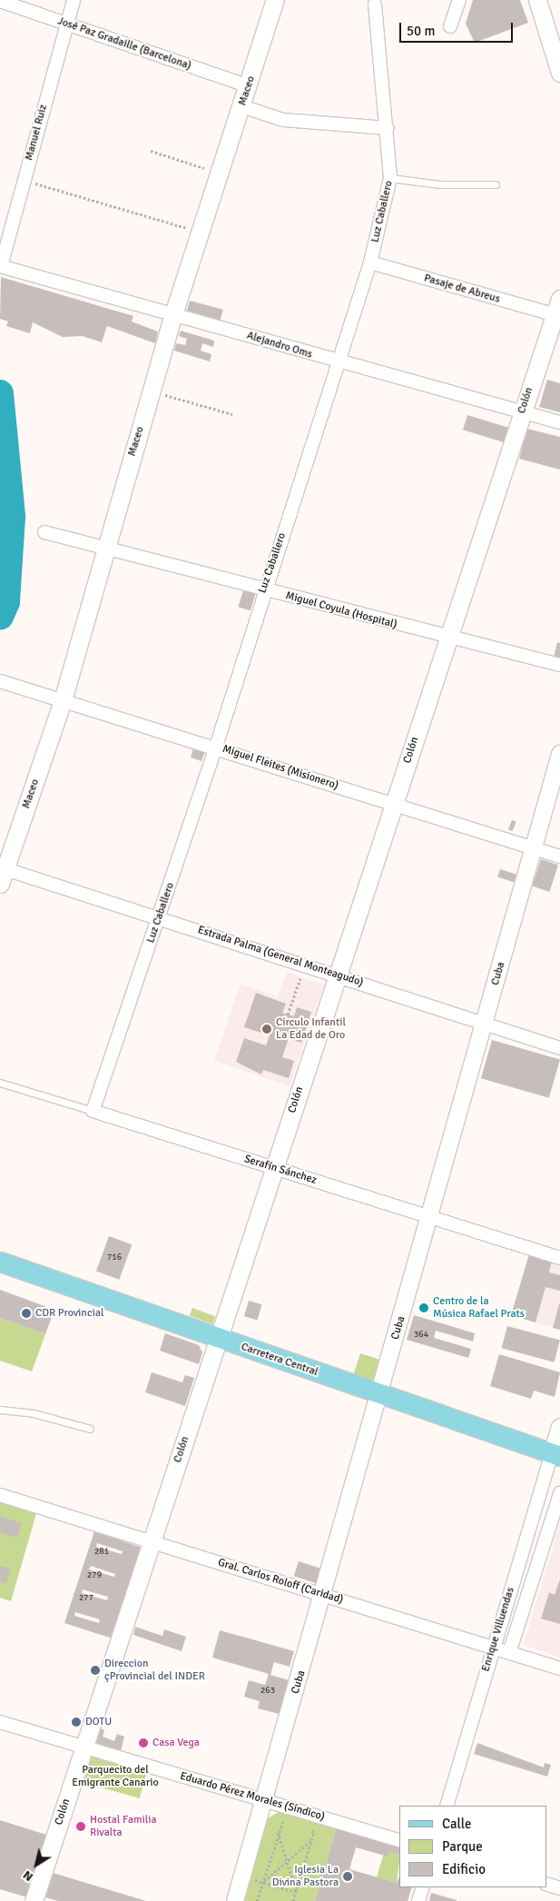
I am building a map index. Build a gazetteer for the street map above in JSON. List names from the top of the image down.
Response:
{
  "streets": {
    "main road": ["Maceo", "Colón", "Carretera Central"],
    "street": [
      "José Paz Gradaille (Barcelona)",
      "Manuel Ruiz",
      "Luz Caballero",
      "Pasaje de Abreus",
      "Alejandro Oms",
      "Miguel Coyula (Hospital)",
      "Miguel Fleites (Misionero)",
      "Estrada Palma (General Monteagudo)",
      "Cuba",
      "Serafín Sánchez",
      "Gral. Carlos Roloff (Caridad)",
      "Enrique Villuendas",
      "Eduardo Pérez Morales (Síndico)"
    ]
  },
  "crossings": [
    ["José Paz Gradaille (Barcelona)", "Maceo"],
    ["José Paz Gradaille (Barcelona)", "Manuel Ruiz"],
    ["Maceo", "Alejandro Oms"],
    ["Maceo", "Miguel Coyula (Hospital)"],
    ["Maceo", "Miguel Fleites (Misionero)"],
    ["Maceo", "Estrada Palma (General Monteagudo)"],
    ["Manuel Ruiz", "Alejandro Oms"],
    ["Luz Caballero", "Pasaje de Abreus"],
    ["Luz Caballero", "Alejandro Oms"],
    ["Luz Caballero", "Miguel Coyula (Hospital)"],
    ["Luz Caballero", "Miguel Fleites (Misionero)"],
    ["Luz Caballero", "Estrada Palma (General Monteagudo)"],
    ["Luz Caballero", "Serafín Sánchez"],
    ["Pasaje de Abreus", "Colón"],
    ["Alejandro Oms", "Colón"],
    ["Colón", "Miguel Coyula (Hospital)"],
    ["Colón", "Miguel Fleites (Misionero)"],
    ["Colón", "Estrada Palma (General Monteagudo)"],
    ["Colón", "Serafín Sánchez"],
    ["Colón", "Carretera Central"],
    ["Colón", "Gral. Carlos Roloff (Caridad)"],
    ["Colón", "Eduardo Pérez Morales (Síndico)"],
    ["Miguel Fleites (Misionero)", "Cuba"],
    ["Estrada Palma (General Monteagudo)", "Cuba"],
    ["Cuba", "Serafín Sánchez"],
    ["Cuba", "Carretera Central"],
    ["Cuba", "Gral. Carlos Roloff (Caridad)"],
    ["Cuba", "Eduardo Pérez Morales (Síndico)"],
    ["Carretera Central", "Enrique Villuendas"],
    ["Gral. Carlos Roloff (Caridad)", "Enrique Villuendas"]
  ],
  "parks": ["Parquecito del Emigrante Canario"],
  "places": [
    "Círculo Infantil La Edad de Oro",
    "Centro de la Música Rafael Prats",
    "CDR Provincial",
    "Direccion çProvincial del INDER",
    "DOTU",
    "Casa Vega",
    "Hostal Familia Rivalta",
    "Iglesia La Divina Pastora"
  ],
  "house_numbers": [
    "716",
    "364",
    "281",
    "279",
    "277",
    "263"
  ],
  "legend": ["Calle", "Parque", "Edificio"],
  "scale_bar": "50 m",
  "north": "bottom left"
}
